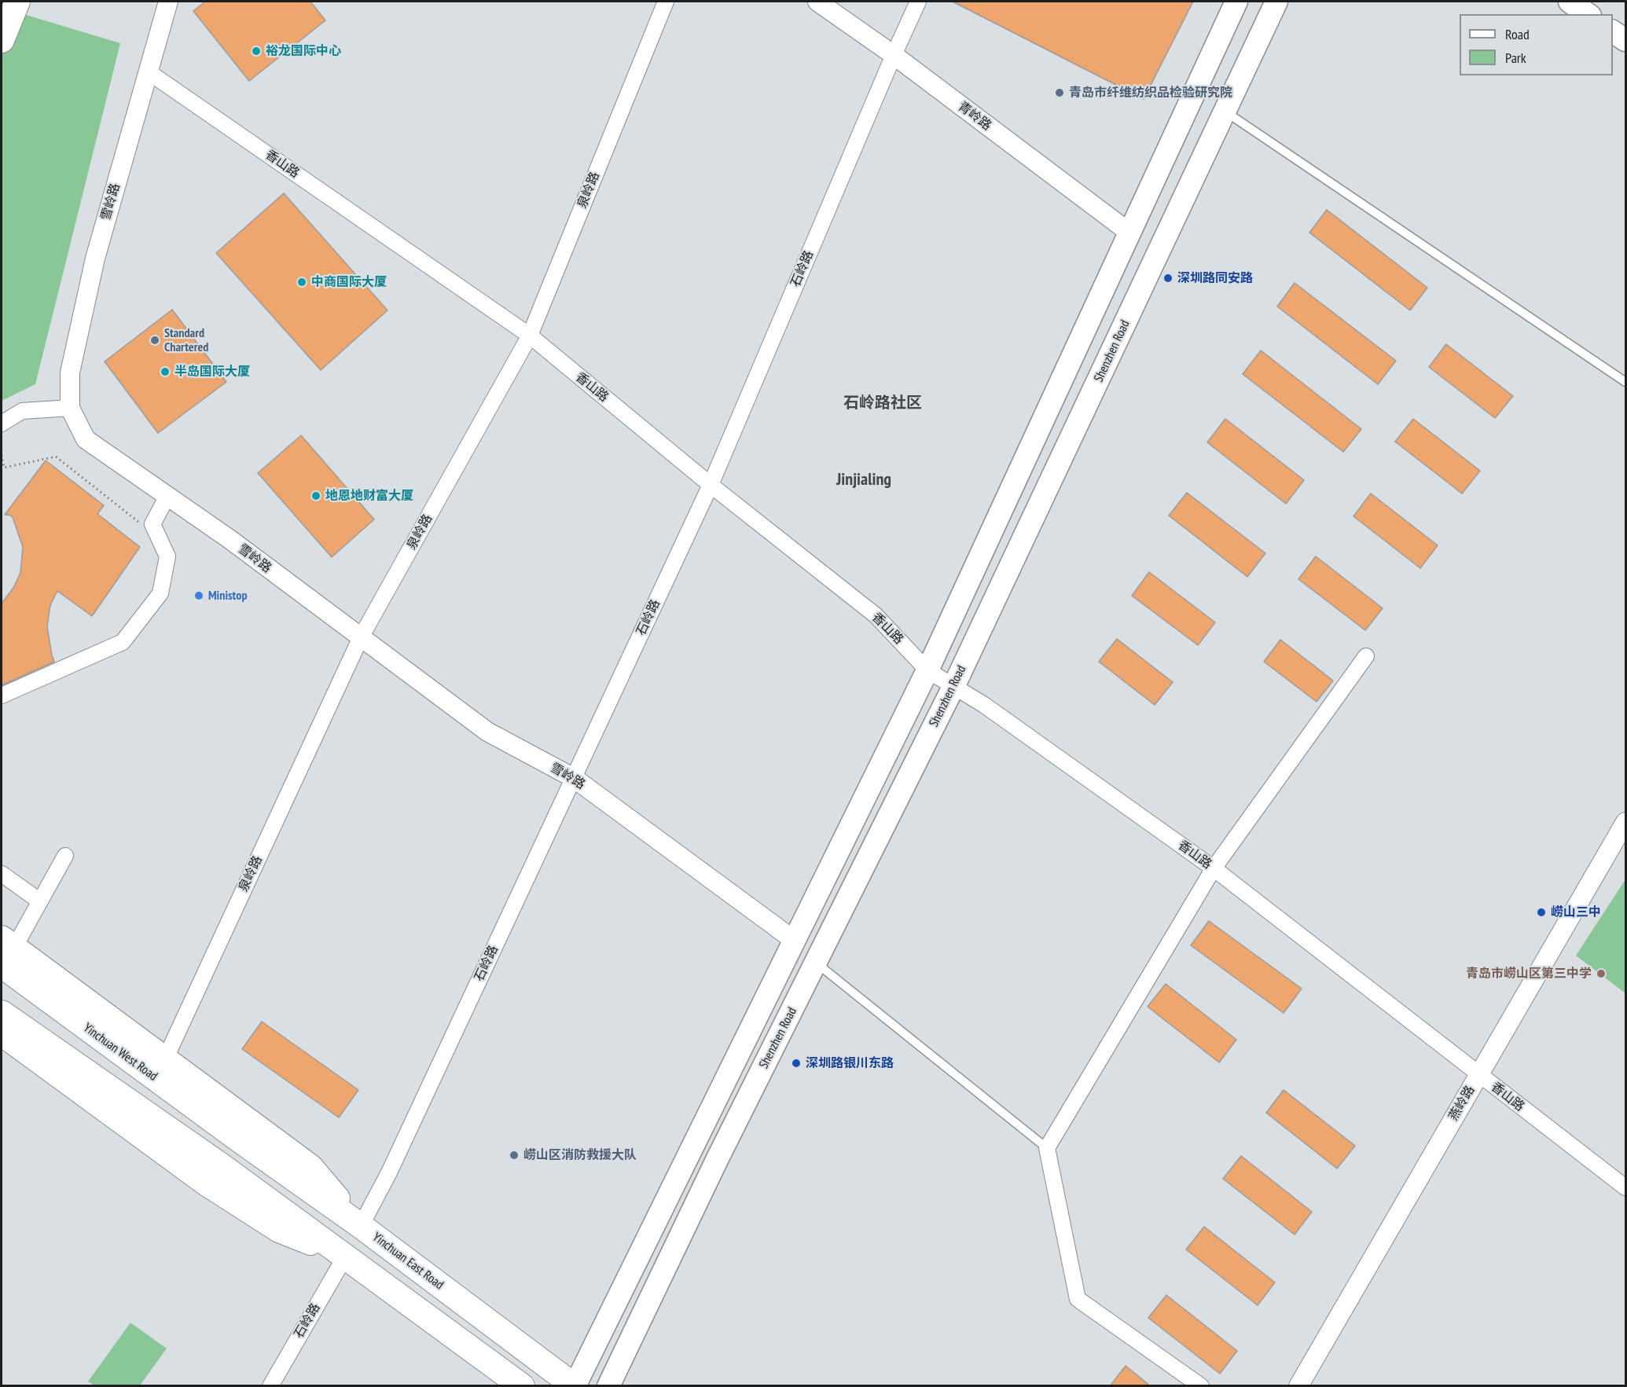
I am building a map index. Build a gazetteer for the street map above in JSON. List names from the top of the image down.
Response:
{
  "streets": {
    "main road": ["Shenzhen Road", "Yinchuan West Road", "Yinchuan East Road"],
    "street": [
      "青岭路",
      "香山路",
      "泉岭路",
      "雪岭路",
      "石岭路",
      "燕岭路"
    ]
  },
  "crossings": [
    ["青岭路", "石岭路"],
    ["香山路", "泉岭路"],
    ["香山路", "雪岭路"],
    ["香山路", "石岭路"],
    ["香山路", "Shenzhen Road"],
    ["香山路", "燕岭路"],
    ["泉岭路", "雪岭路"],
    ["雪岭路", "石岭路"],
    ["石岭路", "Yinchuan East Road"],
    ["Yinchuan West Road", "Yinchuan East Road"]
  ],
  "districts": ["石岭路社区", "Jinjialing"],
  "places": [
    "裕龙国际中心",
    "青岛市纤维纺织品检验研究院",
    "深圳路同安路",
    "中商国际大厦",
    "Standard Chartered",
    "半岛国际大厦",
    "地恩地财富大厦",
    "Ministop",
    "崂山三中",
    "青岛市崂山区第三中学",
    "深圳路银川东路",
    "崂山区消防救援大队"
  ],
  "legend": ["Road", "Park"]
}
